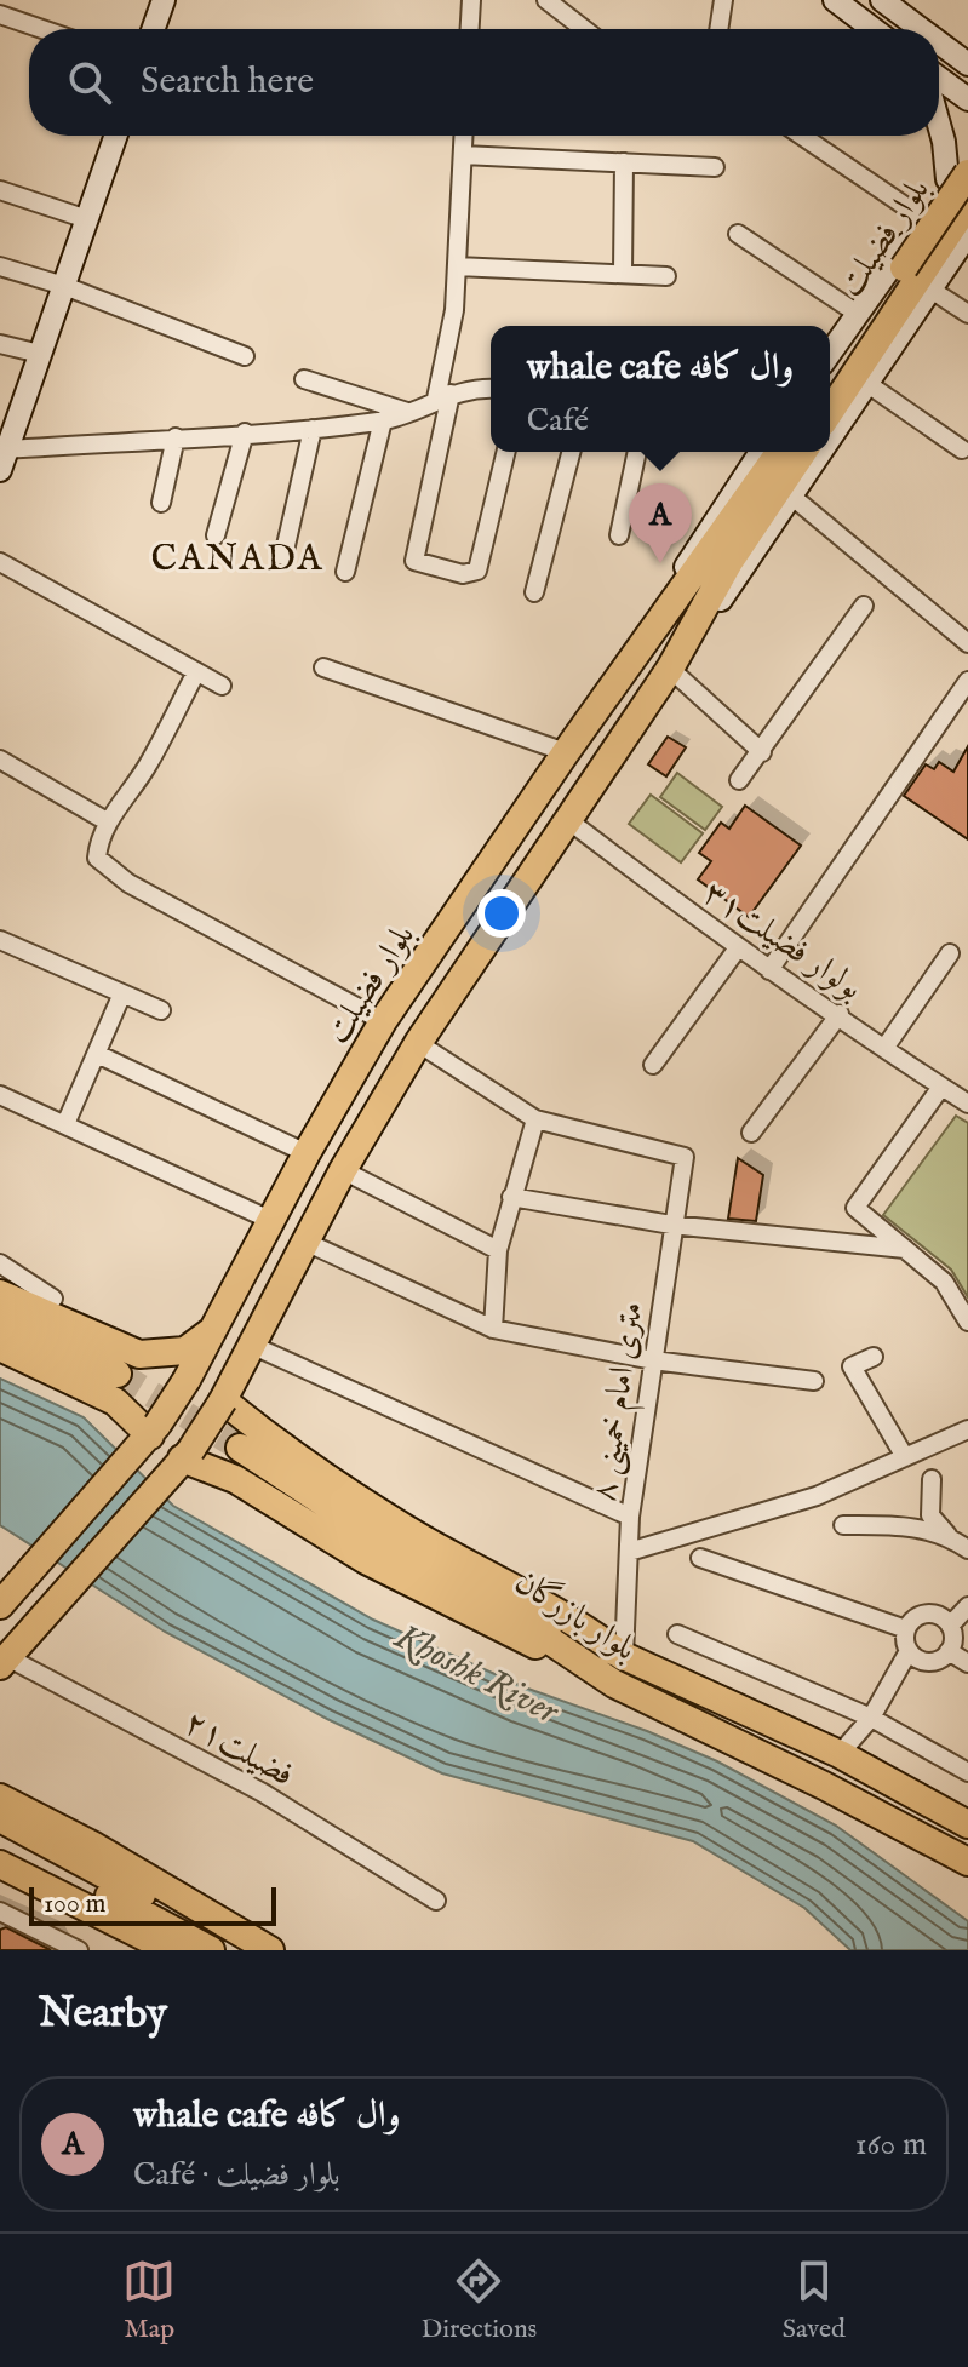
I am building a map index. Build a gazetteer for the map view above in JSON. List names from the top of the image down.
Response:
{
  "streets": {
    "main road": ["بلوار فضیلت", "بلوار بازرگان"],
    "street": ["بولوار فضیلت۳۱", "۸ متری امام خمینی", "فضیلت۲۱"]
  },
  "crossings": [
    ["بلوار فضیلت", "بولوار فضیلت۳۱"],
    ["بلوار فضیلت", "فضیلت۲۱"],
    ["۸ متری امام خمینی", "بلوار بازرگان"]
  ],
  "districts": ["CANADA"],
  "water": ["Khoshk River"],
  "scale_bar": "100 m",
  "page": {
    "search": "Search here",
    "popup": ["whale cafe وال کافه", "Café"],
    "pins": "A",
    "scale": "100 m",
    "heading": "Nearby",
    "list": [
      {
        "mark": "A",
        "name": "whale cafe وال کافه",
        "note": "Café · بلوار فضیلت",
        "value": "160 m"
      }
    ],
    "nav": ["Map", "Directions", "Saved"]
  }
}
